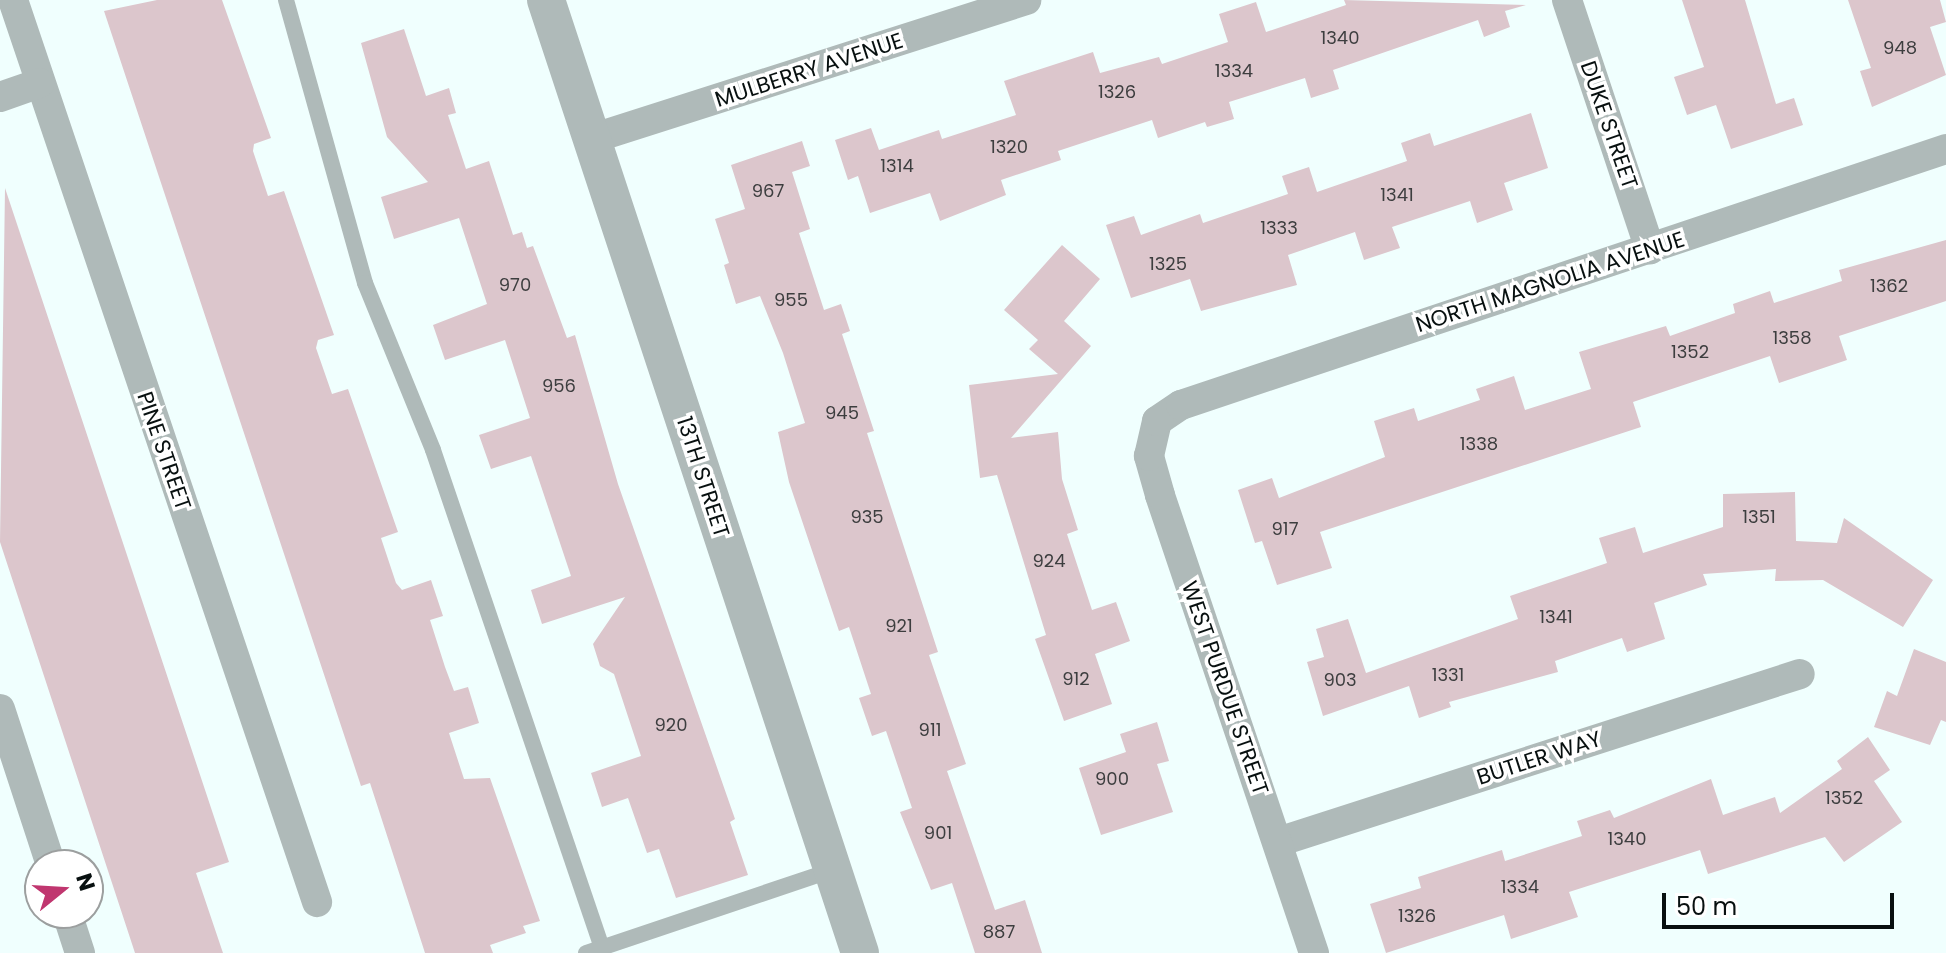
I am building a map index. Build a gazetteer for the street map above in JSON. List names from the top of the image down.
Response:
{
  "streets": {
    "street": [
      "MULBERRY AVENUE",
      "DUKE STREET",
      "NORTH MAGNOLIA AVENUE",
      "PINE STREET",
      "13TH STREET",
      "WEST PURDUE STREET",
      "BUTLER WAY"
    ]
  },
  "crossings": [
    ["MULBERRY AVENUE", "13TH STREET"],
    ["DUKE STREET", "NORTH MAGNOLIA AVENUE"],
    ["NORTH MAGNOLIA AVENUE", "WEST PURDUE STREET"],
    ["WEST PURDUE STREET", "BUTLER WAY"]
  ],
  "house_numbers": [
    "1340",
    "948",
    "1334",
    "1326",
    "1320",
    "1314",
    "967",
    "1341",
    "1333",
    "1325",
    "970",
    "1362",
    "955",
    "1358",
    "1352",
    "956",
    "945",
    "1338",
    "935",
    "1351",
    "917",
    "924",
    "1341",
    "921",
    "1331",
    "912",
    "903",
    "920",
    "911",
    "900",
    "1352",
    "901",
    "1340",
    "1334",
    "1326",
    "887"
  ],
  "scale_bar": "50 m",
  "north": "right"
}
